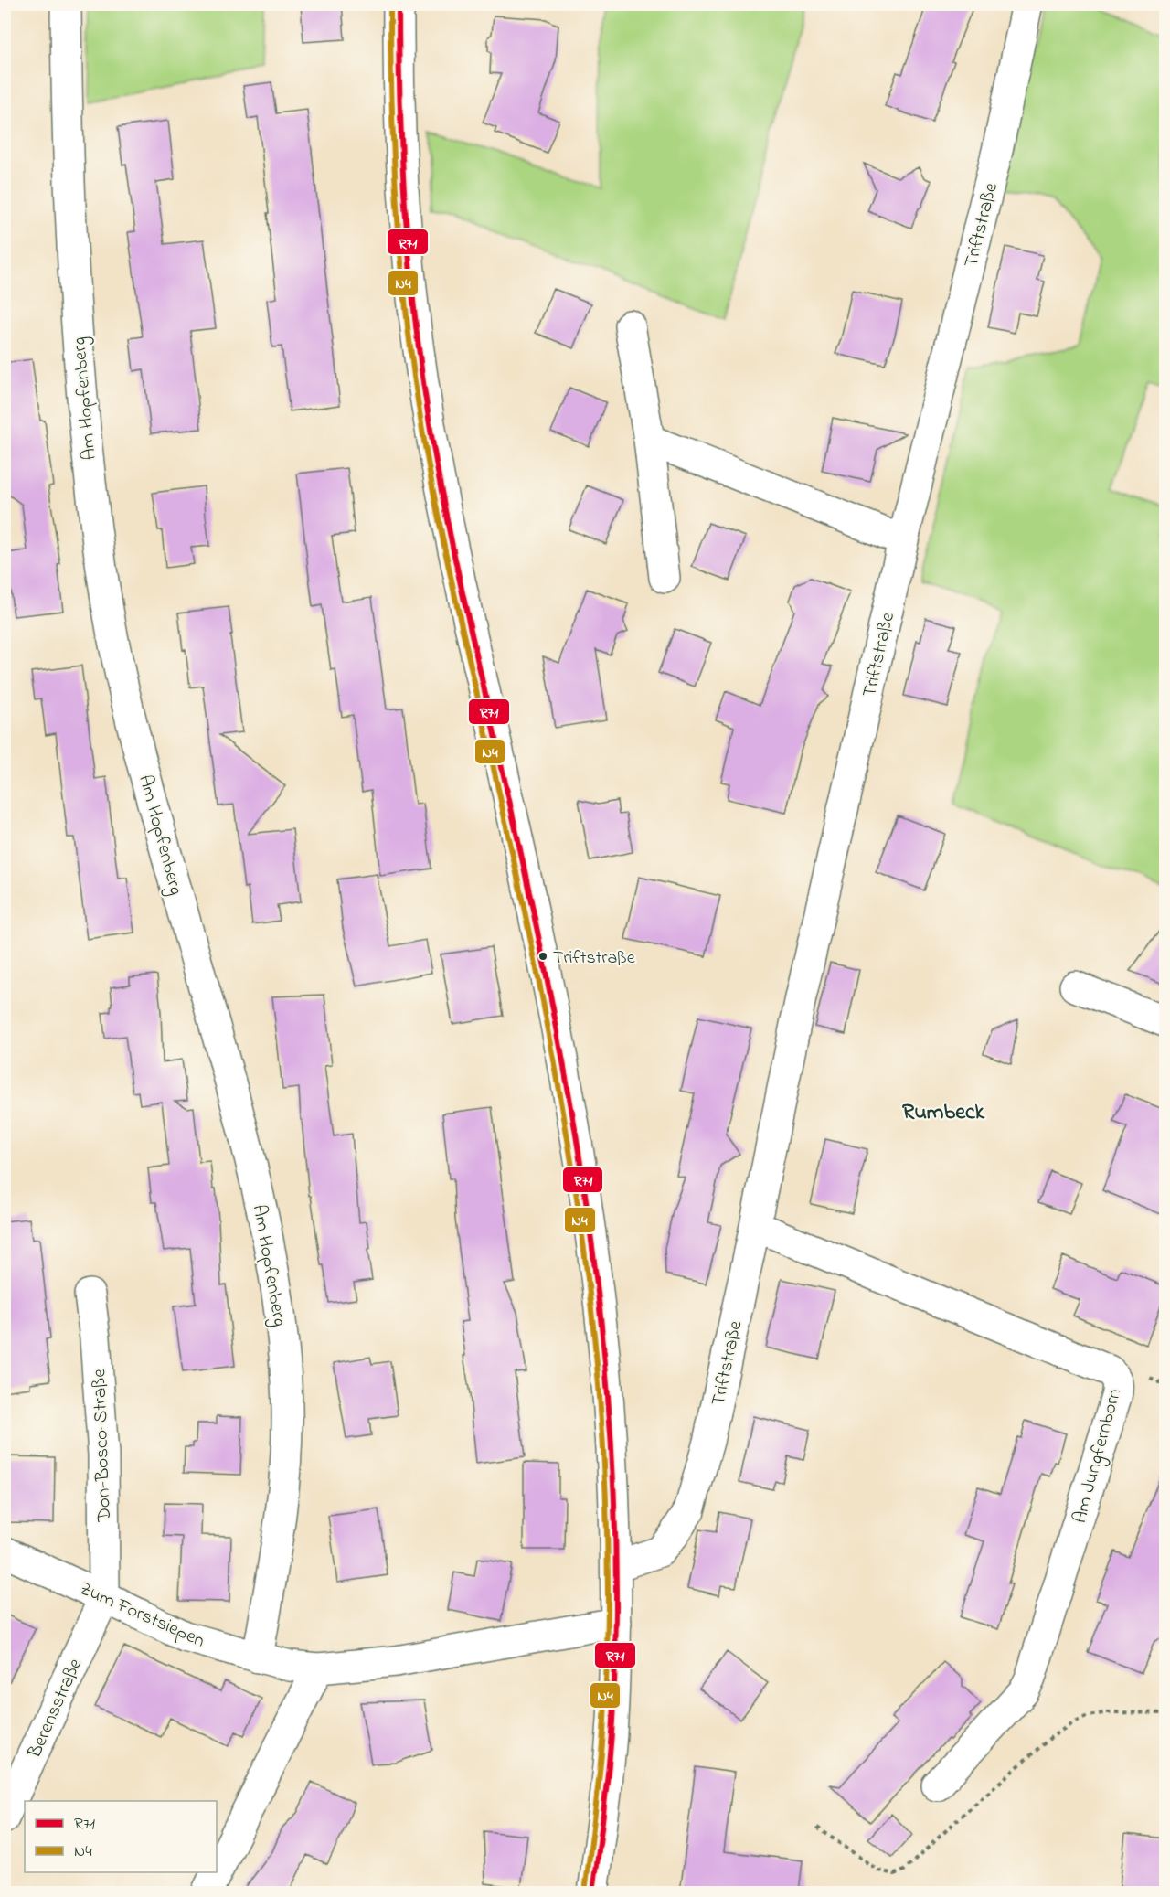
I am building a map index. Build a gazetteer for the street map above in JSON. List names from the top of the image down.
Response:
{
  "streets": {
    "street": [
      "Triftstraße",
      "Am Hopfenberg",
      "Don-Bosco-Straße",
      "Am Jungfernborn",
      "Zum Forstsiepen",
      "Berensstraße"
    ]
  },
  "crossings": [
    ["Triftstraße", "Am Jungfernborn"],
    ["Am Hopfenberg", "Zum Forstsiepen"],
    ["Don-Bosco-Straße", "Zum Forstsiepen"],
    ["Don-Bosco-Straße", "Berensstraße"],
    ["Zum Forstsiepen", "Berensstraße"]
  ],
  "districts": ["Rumbeck"],
  "places": ["Triftstraße"],
  "lines": ["transit line R71", "transit line N4"],
  "legend": ["R71", "N4"]
}
